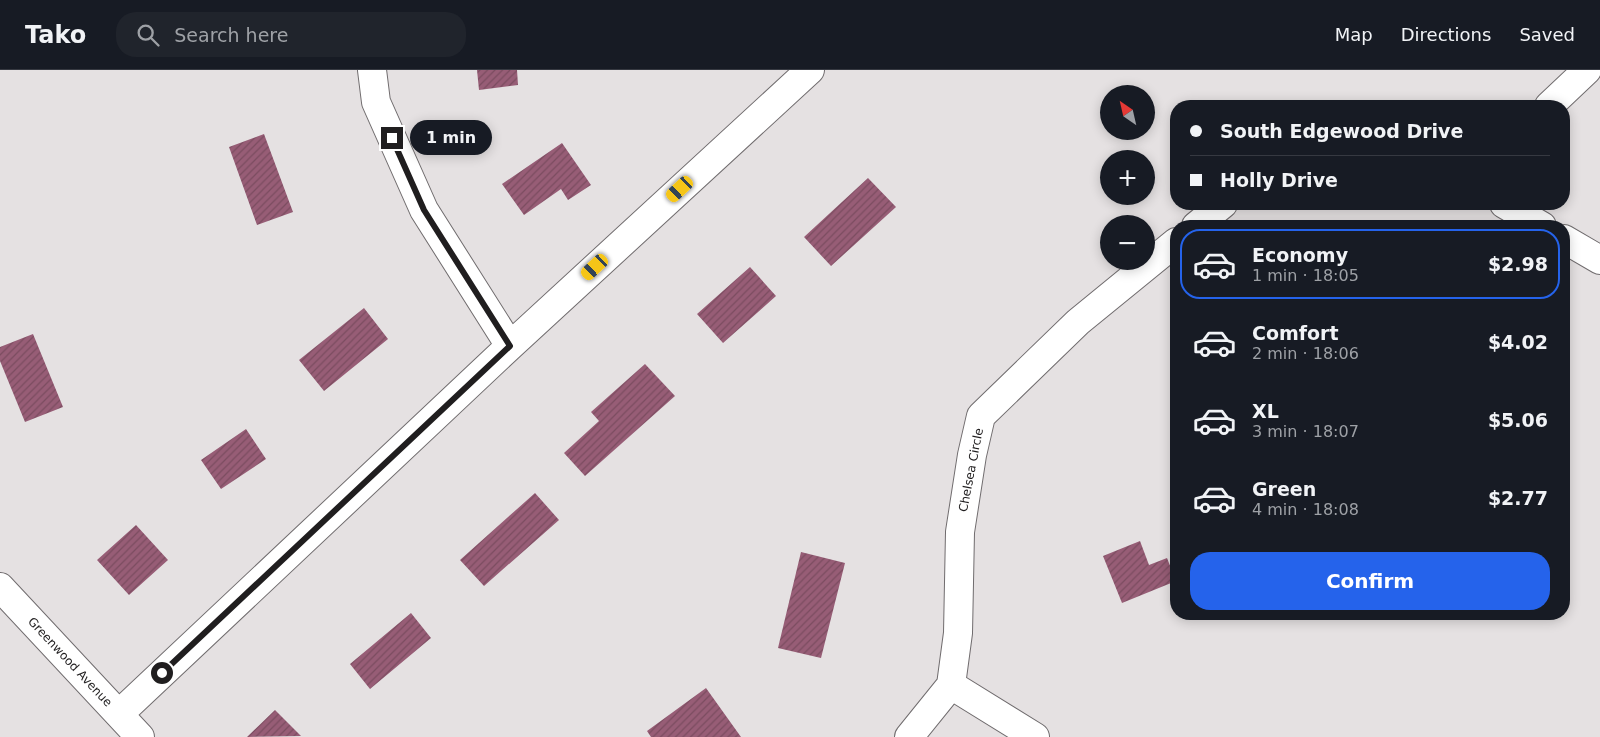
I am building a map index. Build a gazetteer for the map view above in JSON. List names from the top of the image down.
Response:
{
  "streets": {
    "street": ["Chelsea Circle", "Greenwood Avenue"]
  },
  "north": "top left",
  "page": {
    "header": "Tako",
    "search": "Search here",
    "nav": ["Map", "Directions", "Saved"],
    "map_buttons": ["+", "−"],
    "banner": ["South Edgewood Drive", "Holly Drive"],
    "bubble": "1 min",
    "list": [
      {
        "name": "Economy",
        "note": "1 min · 18:05",
        "value": "$2.98"
      },
      {
        "name": "Comfort",
        "note": "2 min · 18:06",
        "value": "$4.02"
      },
      {
        "name": "XL",
        "note": "3 min · 18:07",
        "value": "$5.06"
      },
      {
        "name": "Green",
        "note": "4 min · 18:08",
        "value": "$2.77"
      }
    ],
    "buttons": "Confirm"
  }
}
